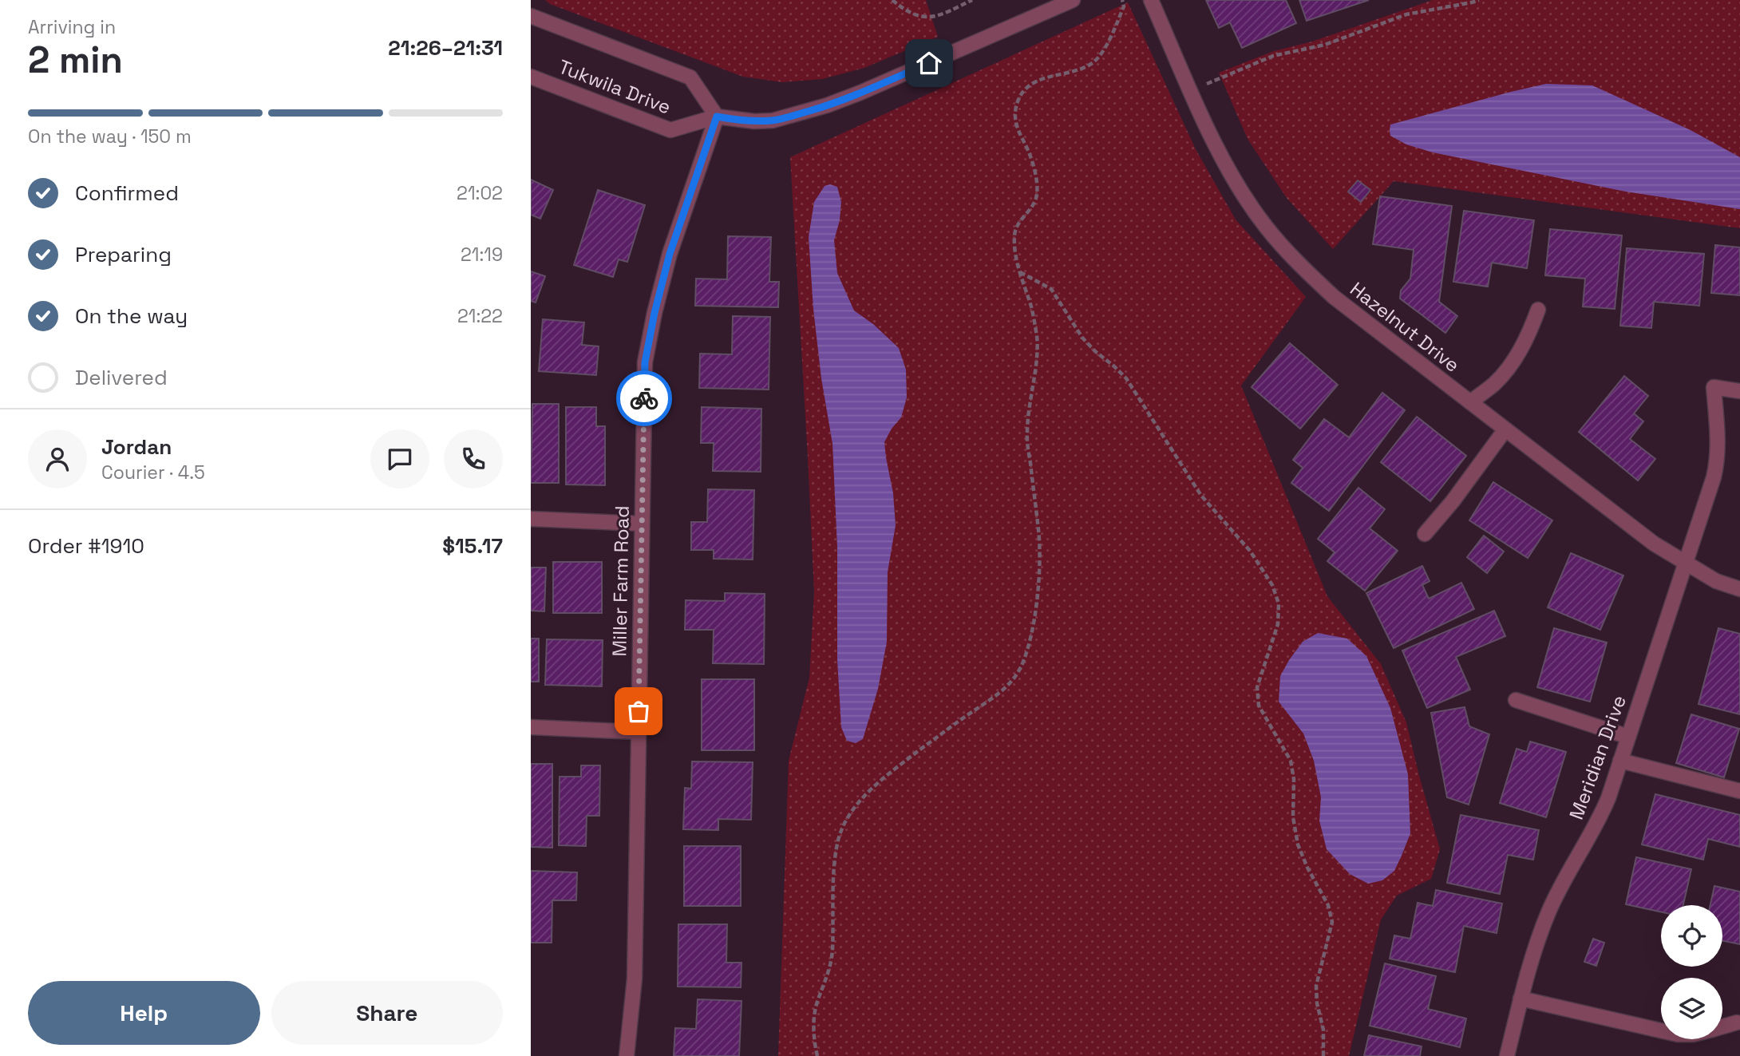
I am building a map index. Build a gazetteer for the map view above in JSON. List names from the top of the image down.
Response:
{
  "streets": {
    "street": [
      "Tukwila Drive",
      "Hazelnut Drive",
      "Miller Farm Road",
      "Meridian Drive"
    ]
  },
  "crossings": [
    ["Tukwila Drive", "Miller Farm Road"],
    ["Hazelnut Drive", "Meridian Drive"]
  ],
  "page": {
    "heading": ["2 min", "Arriving in", "21:26–21:31"],
    "panel": [
      "Jordan",
      "Courier · 4.5",
      "Order #1910",
      "$15.17"
    ],
    "bar": "On the way · 150 m",
    "list": [
      ["Confirmed", "21:02"],
      ["Preparing", "21:19"],
      ["On the way", "21:22"],
      "Delivered"
    ],
    "buttons": ["Help", "Share"]
  }
}
